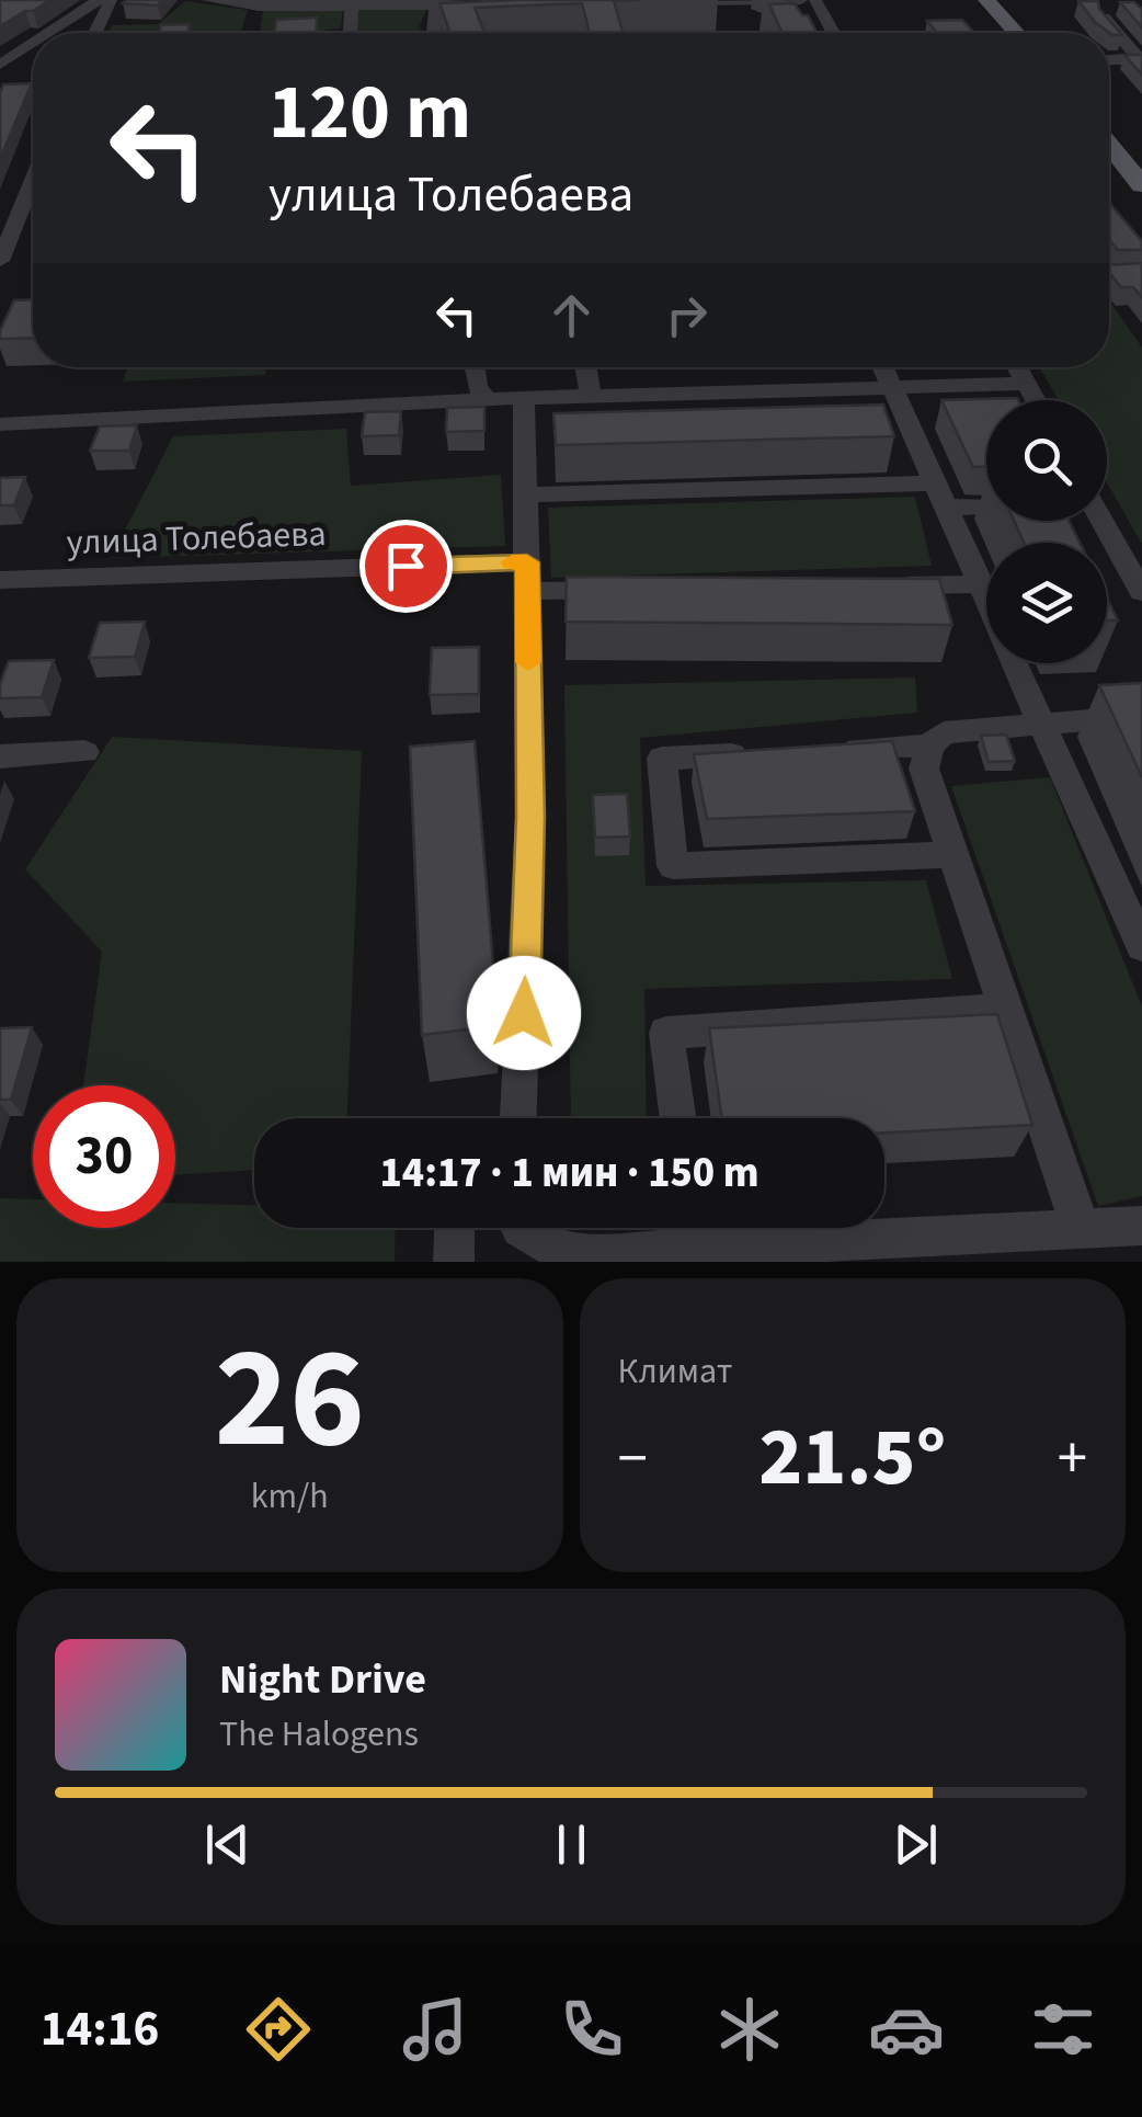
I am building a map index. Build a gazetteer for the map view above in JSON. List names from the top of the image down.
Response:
{
  "streets": {
    "street": ["улица Толебаева"]
  },
  "page": {
    "turn": ["120 m", "улица Толебаева"],
    "limit": "30",
    "trip": "14:17 · 1 мин · 150 m",
    "tile": [
      ["26", "km/h"],
      "Климат"
    ],
    "heat": ["−", "21.5°", "+"],
    "song": ["Night Drive", "The Halogens"],
    "tabs": "14:16"
  }
}
